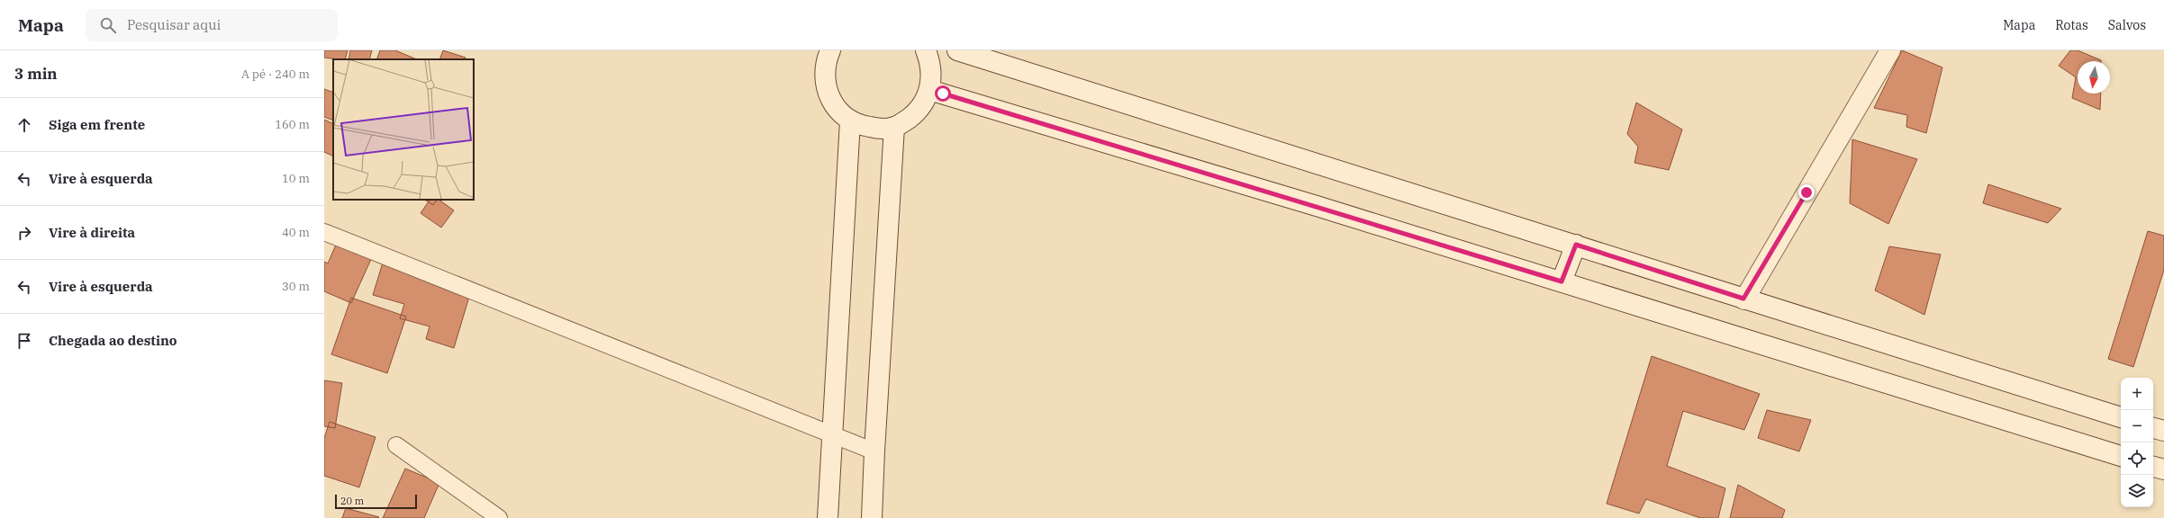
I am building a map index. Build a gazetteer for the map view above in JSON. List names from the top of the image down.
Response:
{
  "scale_bar": "20 m",
  "north": "bottom",
  "page": {
    "header": "Mapa",
    "search": "Pesquisar aqui",
    "nav": ["Mapa", "Rotas", "Salvos"],
    "heading": ["3 min", "A pé · 240 m"],
    "list": [
      ["Siga em frente", "160 m"],
      ["Vire à esquerda", "10 m"],
      ["Vire à direita", "40 m"],
      ["Vire à esquerda", "30 m"],
      "Chegada ao destino"
    ],
    "map_buttons": ["+", "−"],
    "scale": "20 m"
  }
}
